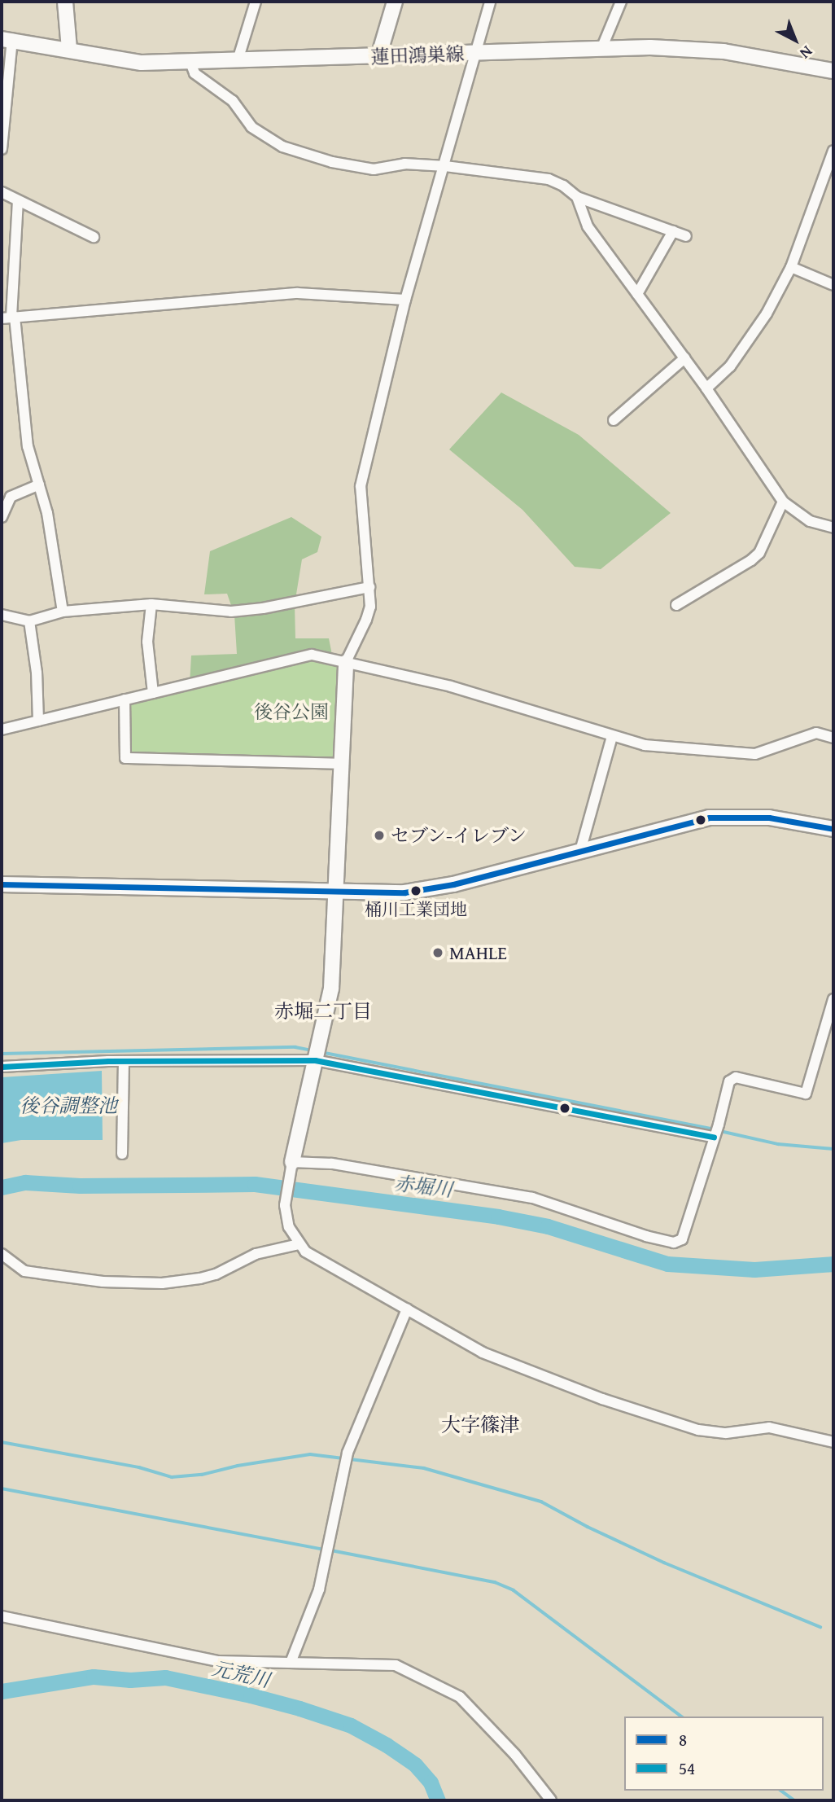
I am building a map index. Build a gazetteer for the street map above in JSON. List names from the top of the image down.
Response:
{
  "streets": {
    "street": ["蓮田鴻巣線"]
  },
  "districts": ["赤堀二丁目", "大字篠津"],
  "water": ["後谷調整池", "赤堀川", "元荒川"],
  "parks": ["後谷公園"],
  "places": ["セブン-イレブン", "桶川工業団地", "MAHLE"],
  "lines": ["transit line 8", "transit line 54"],
  "legend": ["8", "54"],
  "north": "bottom right"
}
